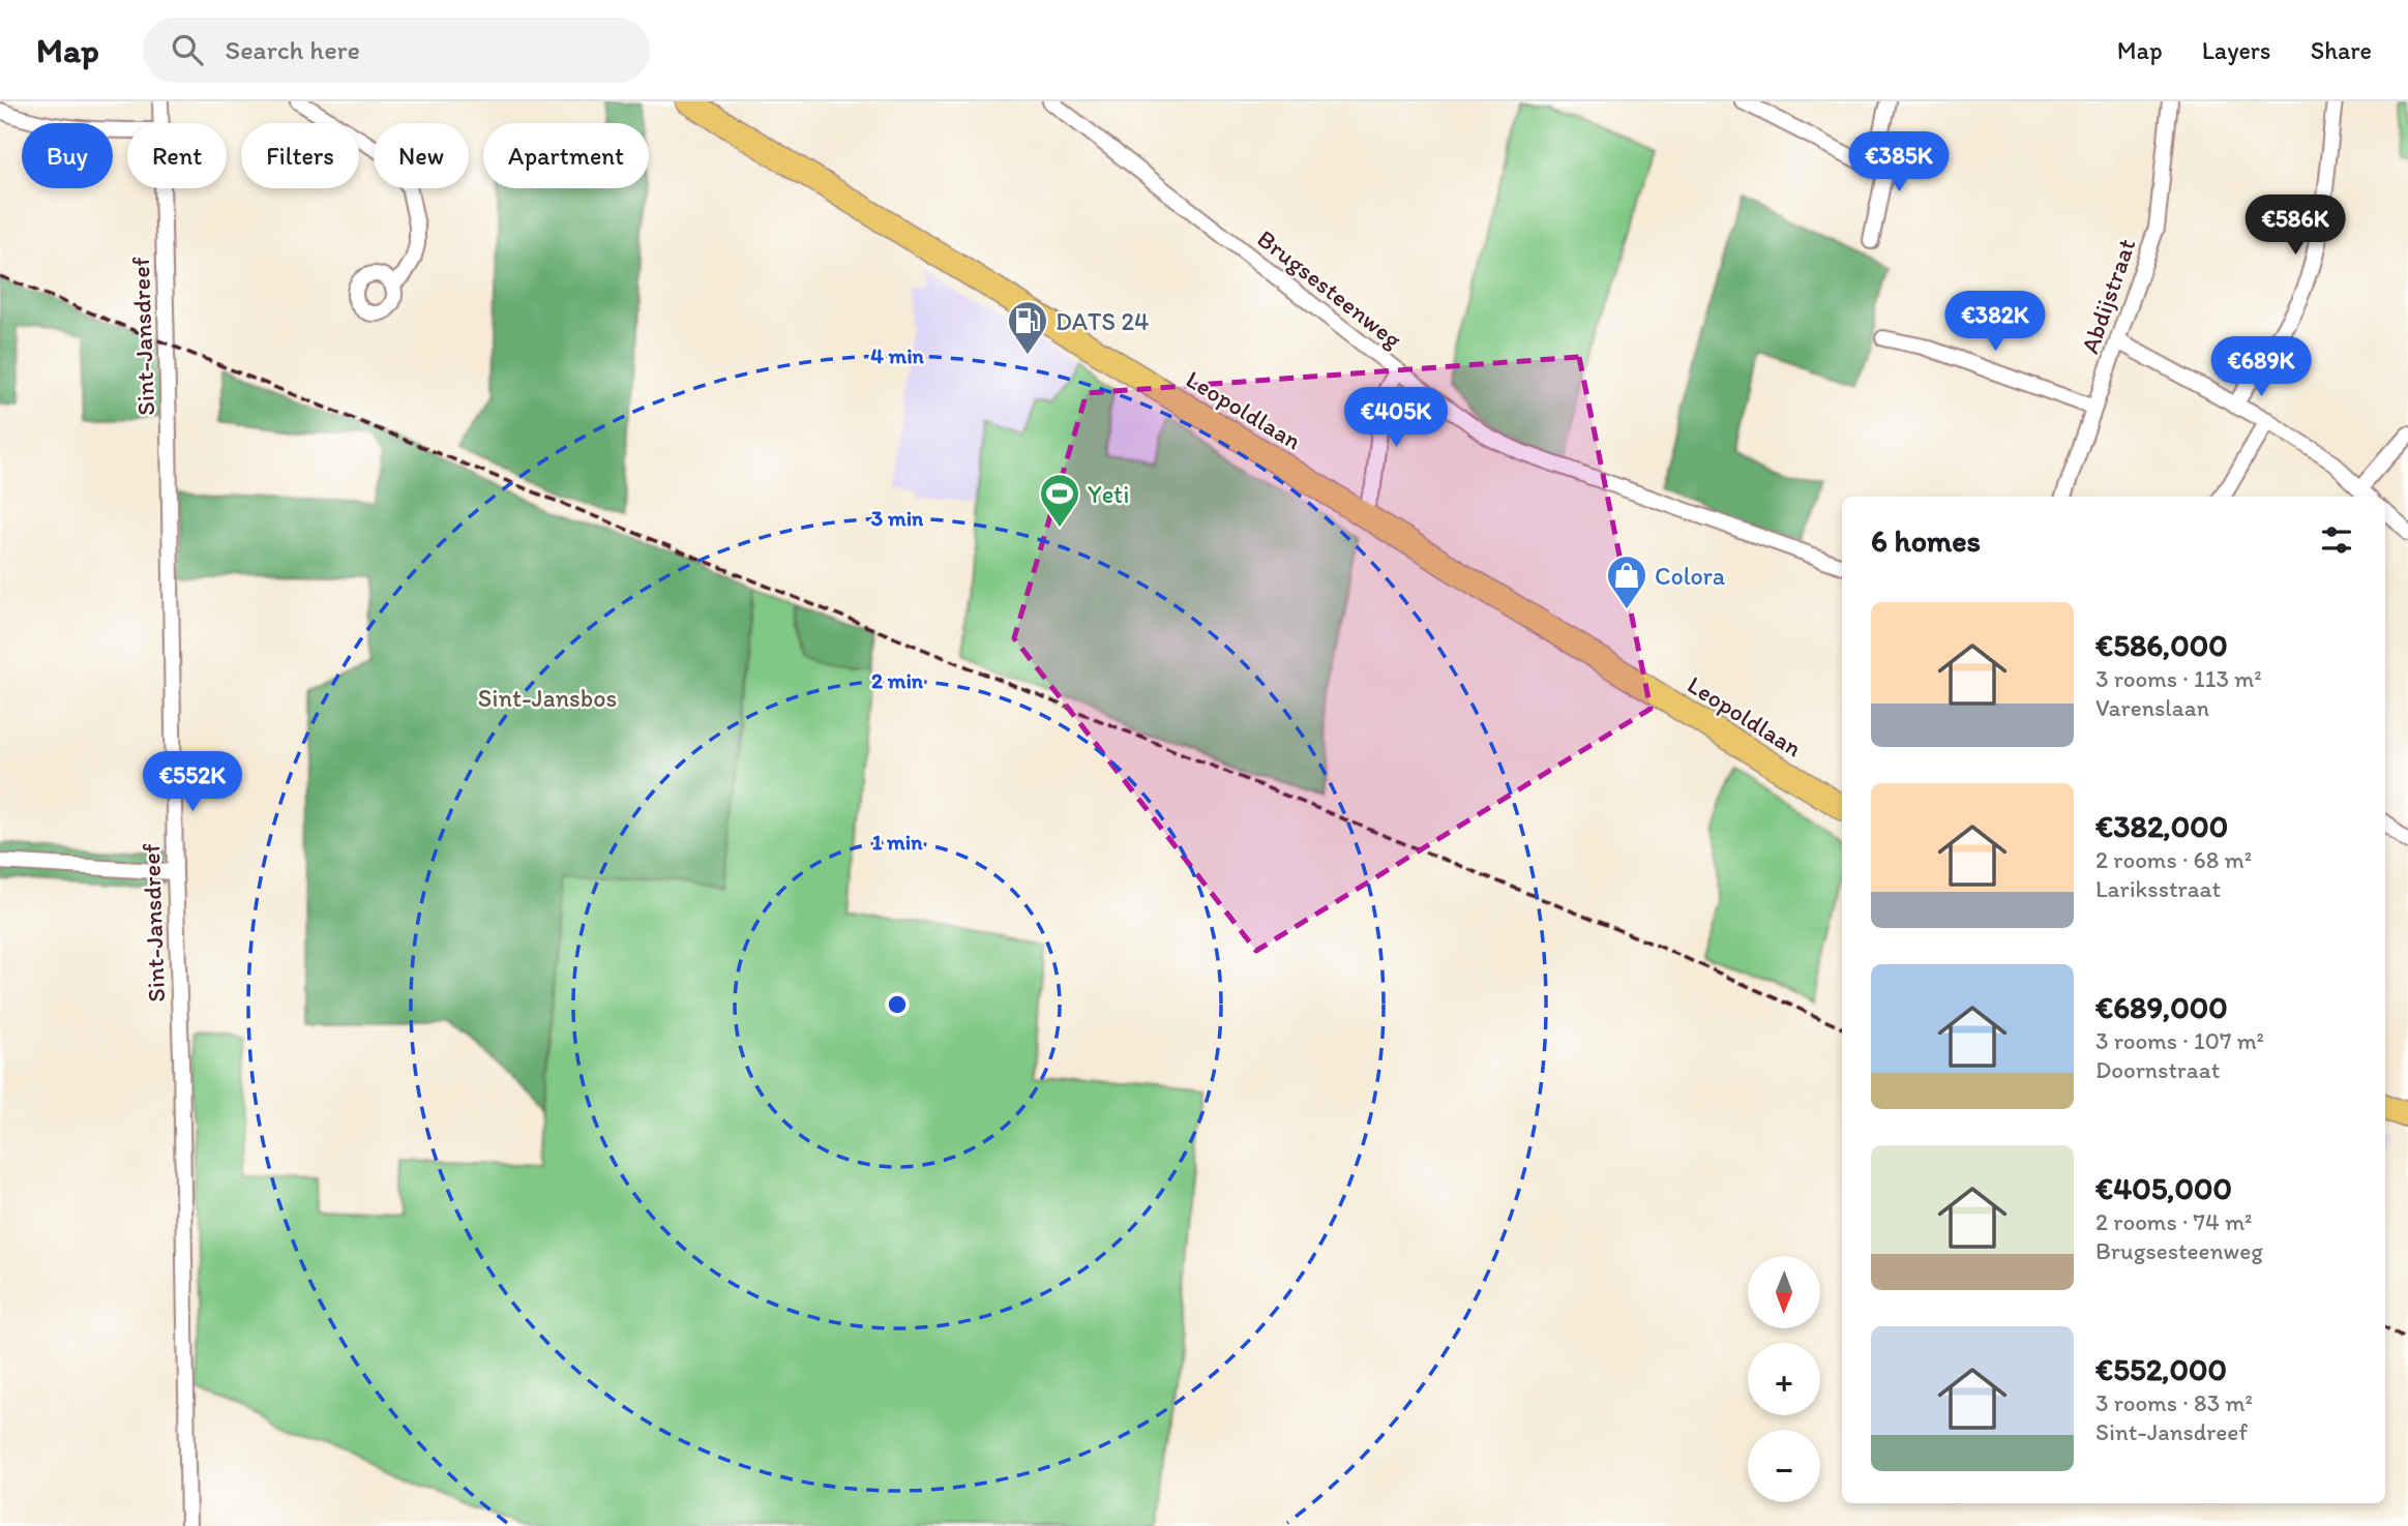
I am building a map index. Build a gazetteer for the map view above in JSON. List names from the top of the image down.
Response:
{
  "streets": {
    "main road": ["Leopoldlaan"],
    "street": ["Brugsesteenweg", "Abdijstraat", "Sint-Jansdreef"]
  },
  "parks": ["Sint-Jansbos"],
  "places": {
    "fuel station": ["DATS 24"],
    "sports": ["Yeti"],
    "shop": ["Colora"]
  },
  "north": "bottom",
  "page": {
    "header": "Map",
    "search": "Search here",
    "nav": ["Map", "Layers", "Share"],
    "chip": [
      "Buy",
      "Rent",
      "Filters",
      "New",
      "Apartment"
    ],
    "price": [
      "€385K",
      "€586K",
      "€382K",
      "€689K",
      "€405K",
      "€552K"
    ],
    "heading": "6 homes",
    "list": [
      {
        "name": "€586,000",
        "note": "3 rooms · 113 m² · Varenslaan"
      },
      {
        "name": "€382,000",
        "note": "2 rooms · 68 m² · Lariksstraat"
      },
      {
        "name": "€689,000",
        "note": "3 rooms · 107 m² · Doornstraat"
      },
      {
        "name": "€405,000",
        "note": "2 rooms · 74 m² · Brugsesteenweg"
      },
      {
        "name": "€552,000",
        "note": "3 rooms · 83 m² · Sint-Jansdreef"
      }
    ],
    "map_buttons": ["+", "−"]
  },
  "rings": [
    "4 min",
    "3 min",
    "2 min",
    "1 min"
  ]
}
